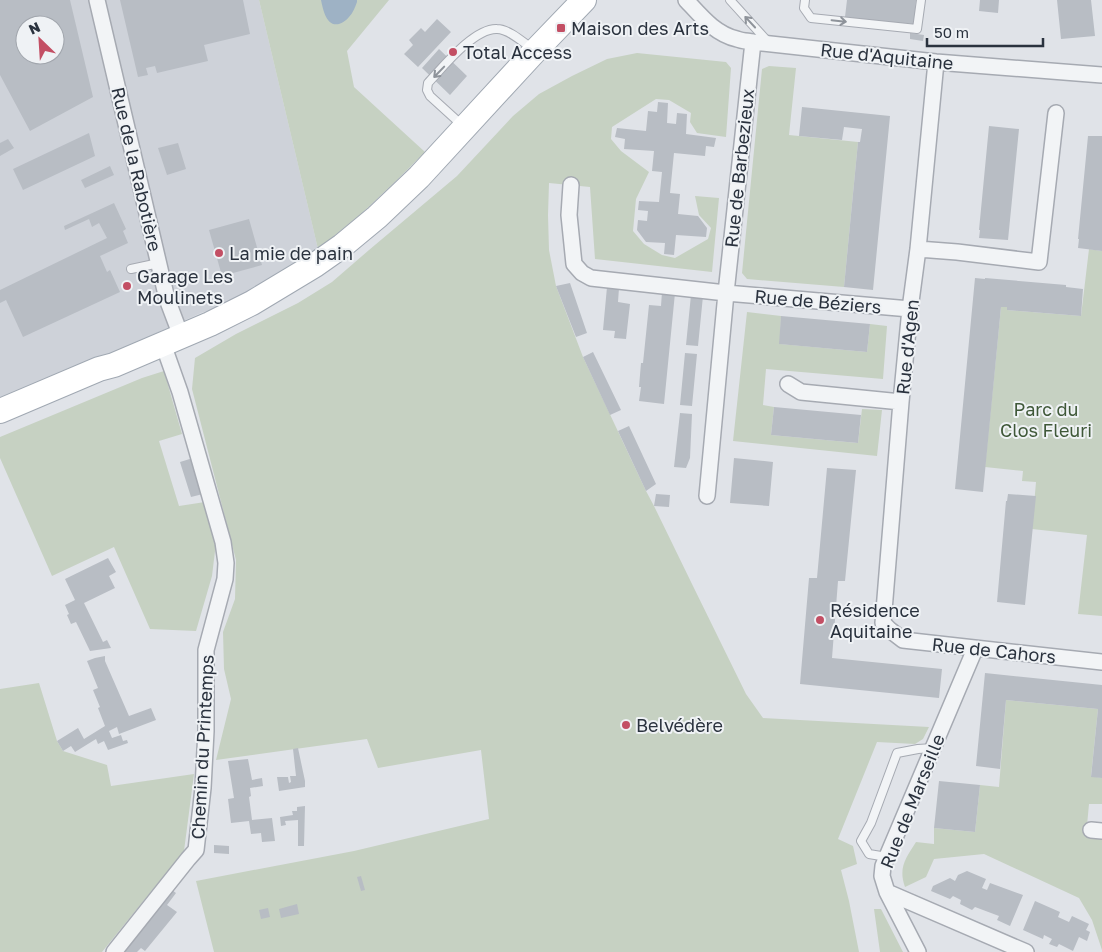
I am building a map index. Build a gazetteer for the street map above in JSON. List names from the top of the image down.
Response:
{
  "streets": {
    "street": [
      "Rue d'Aquitaine",
      "Rue de Barbezieux",
      "Rue de la Rabotière",
      "Rue de Béziers",
      "Rue d'Agen",
      "Rue de Cahors",
      "Chemin du Printemps",
      "Rue de Marseille"
    ]
  },
  "crossings": [
    ["Rue d'Aquitaine", "Rue de Barbezieux"],
    ["Rue d'Aquitaine", "Rue d'Agen"],
    ["Rue de Barbezieux", "Rue de Béziers"],
    ["Rue de la Rabotière", "Chemin du Printemps"],
    ["Rue de Béziers", "Rue d'Agen"],
    ["Rue d'Agen", "Rue de Cahors"],
    ["Rue de Cahors", "Rue de Marseille"]
  ],
  "parks": ["Parc du Clos Fleuri"],
  "places": {
    "transit": ["Maison des Arts"],
    "other": [
      "Total Access",
      "La mie de pain",
      "Garage Les Moulinets",
      "Résidence Aquitaine",
      "Belvédère"
    ]
  },
  "scale_bar": "50 m",
  "north": "top left"
}
